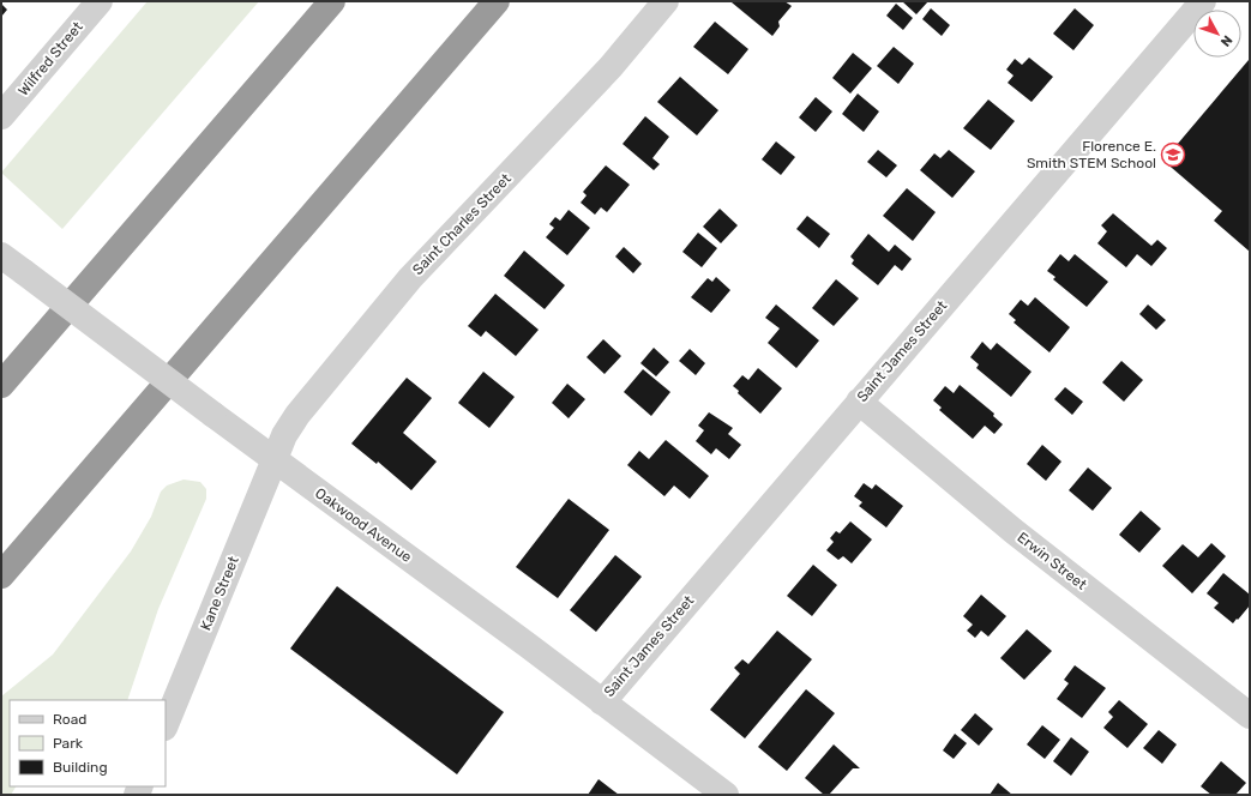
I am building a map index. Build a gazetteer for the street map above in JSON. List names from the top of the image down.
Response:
{
  "streets": {
    "street": [
      "Wilfred Street",
      "Saint Charles Street",
      "Saint James Street",
      "Oakwood Avenue",
      "Erwin Street",
      "Kane Street"
    ]
  },
  "crossings": [
    ["Saint Charles Street", "Oakwood Avenue"],
    ["Saint Charles Street", "Kane Street"],
    ["Saint James Street", "Oakwood Avenue"],
    ["Saint James Street", "Erwin Street"],
    ["Oakwood Avenue", "Kane Street"]
  ],
  "places": {
    "school or university": ["Florence E. Smith STEM School"]
  },
  "legend": ["Road", "Park", "Building"],
  "north": "bottom right"
}
